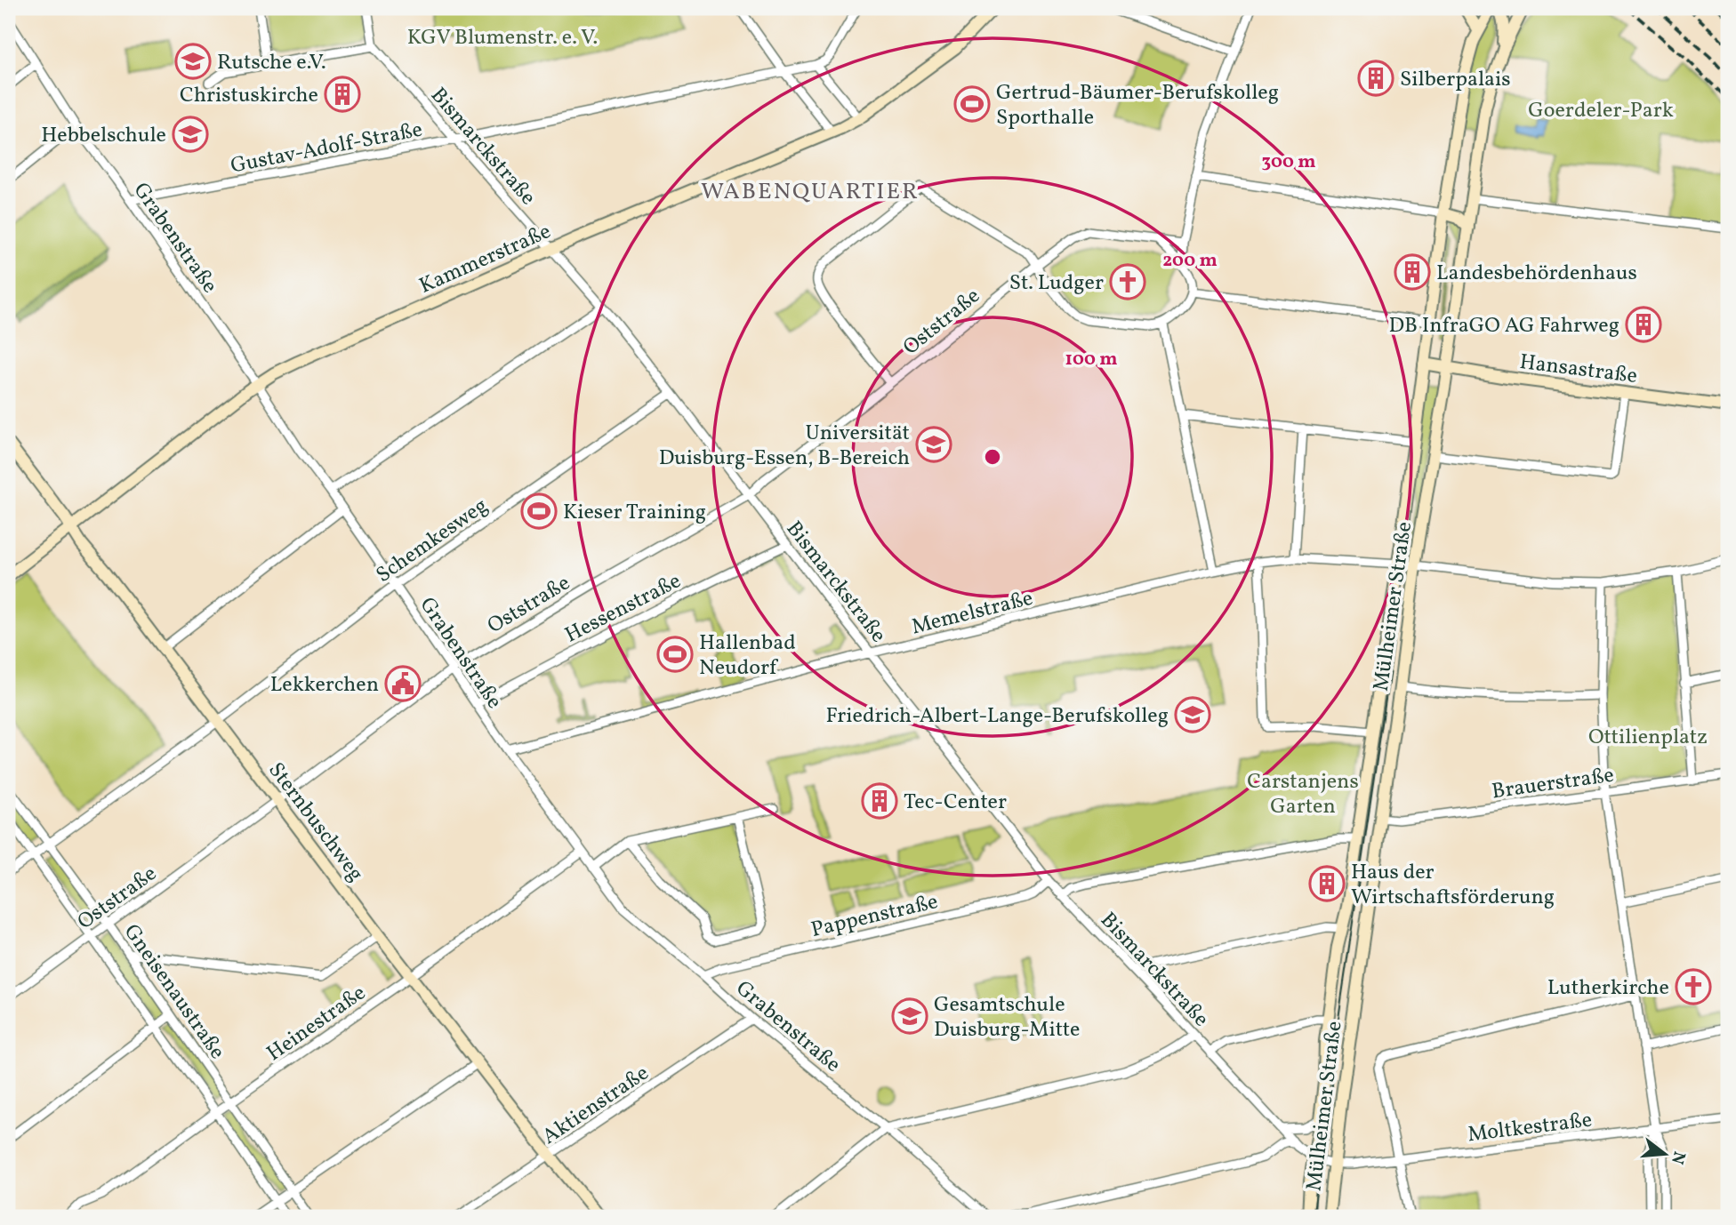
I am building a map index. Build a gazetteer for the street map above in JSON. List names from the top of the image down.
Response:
{
  "streets": {
    "main road": [
      "Kammerstraße",
      "Hansastraße",
      "Mülheimer Straße",
      "Sternbuschweg"
    ],
    "street": [
      "Bismarckstraße",
      "Gustav-Adolf-Straße",
      "Grabenstraße",
      "Oststraße",
      "Schemkesweg",
      "Hessenstraße",
      "Memelstraße",
      "Brauerstraße",
      "Pappenstraße",
      "Gneisenaustraße",
      "Heinestraße",
      "Aktienstraße",
      "Moltkestraße"
    ]
  },
  "crossings": [
    ["Bismarckstraße", "Gustav-Adolf-Straße"],
    ["Bismarckstraße", "Kammerstraße"],
    ["Bismarckstraße", "Oststraße"],
    ["Bismarckstraße", "Schemkesweg"],
    ["Bismarckstraße", "Mülheimer Straße"],
    ["Bismarckstraße", "Hessenstraße"],
    ["Bismarckstraße", "Memelstraße"],
    ["Bismarckstraße", "Pappenstraße"],
    ["Bismarckstraße", "Moltkestraße"],
    ["Gustav-Adolf-Straße", "Grabenstraße"],
    ["Grabenstraße", "Kammerstraße"],
    ["Grabenstraße", "Oststraße"],
    ["Grabenstraße", "Schemkesweg"],
    ["Grabenstraße", "Hessenstraße"],
    ["Grabenstraße", "Memelstraße"],
    ["Grabenstraße", "Pappenstraße"],
    ["Grabenstraße", "Heinestraße"],
    ["Grabenstraße", "Aktienstraße"],
    ["Kammerstraße", "Sternbuschweg"],
    ["Oststraße", "Sternbuschweg"],
    ["Oststraße", "Gneisenaustraße"],
    ["Hansastraße", "Mülheimer Straße"],
    ["Schemkesweg", "Sternbuschweg"],
    ["Schemkesweg", "Gneisenaustraße"],
    ["Mülheimer Straße", "Memelstraße"],
    ["Mülheimer Straße", "Brauerstraße"],
    ["Mülheimer Straße", "Moltkestraße"],
    ["Sternbuschweg", "Heinestraße"],
    ["Sternbuschweg", "Aktienstraße"],
    ["Gneisenaustraße", "Heinestraße"]
  ],
  "districts": ["WABENQUARTIER"],
  "parks": [
    "KGV Blumenstr. e. V.",
    "Goerdeler-Park",
    "Ottilienplatz",
    "Carstanjens Garten"
  ],
  "places": {
    "school or university": [
      "Rutsche e.V.",
      "Hebbelschule",
      "Universität Duisburg-Essen, B-Bereich",
      "Friedrich-Albert-Lange-Berufskolleg",
      "Gesamtschule Duisburg-Mitte"
    ],
    "building": [
      "Silberpalais",
      "Christuskirche",
      "Landesbehördenhaus",
      "DB InfraGO AG Fahrweg",
      "Tec-Center",
      "Haus der Wirtschaftsförderung"
    ],
    "sports": ["Gertrud-Bäumer-Berufskolleg Sporthalle", "Kieser Training", "Hallenbad Neudorf"],
    "church": ["St. Ludger", "Lutherkirche"],
    "public building": ["Lekkerchen"]
  },
  "north": "right",
  "rings": ["300 m", "200 m", "100 m"]
}
